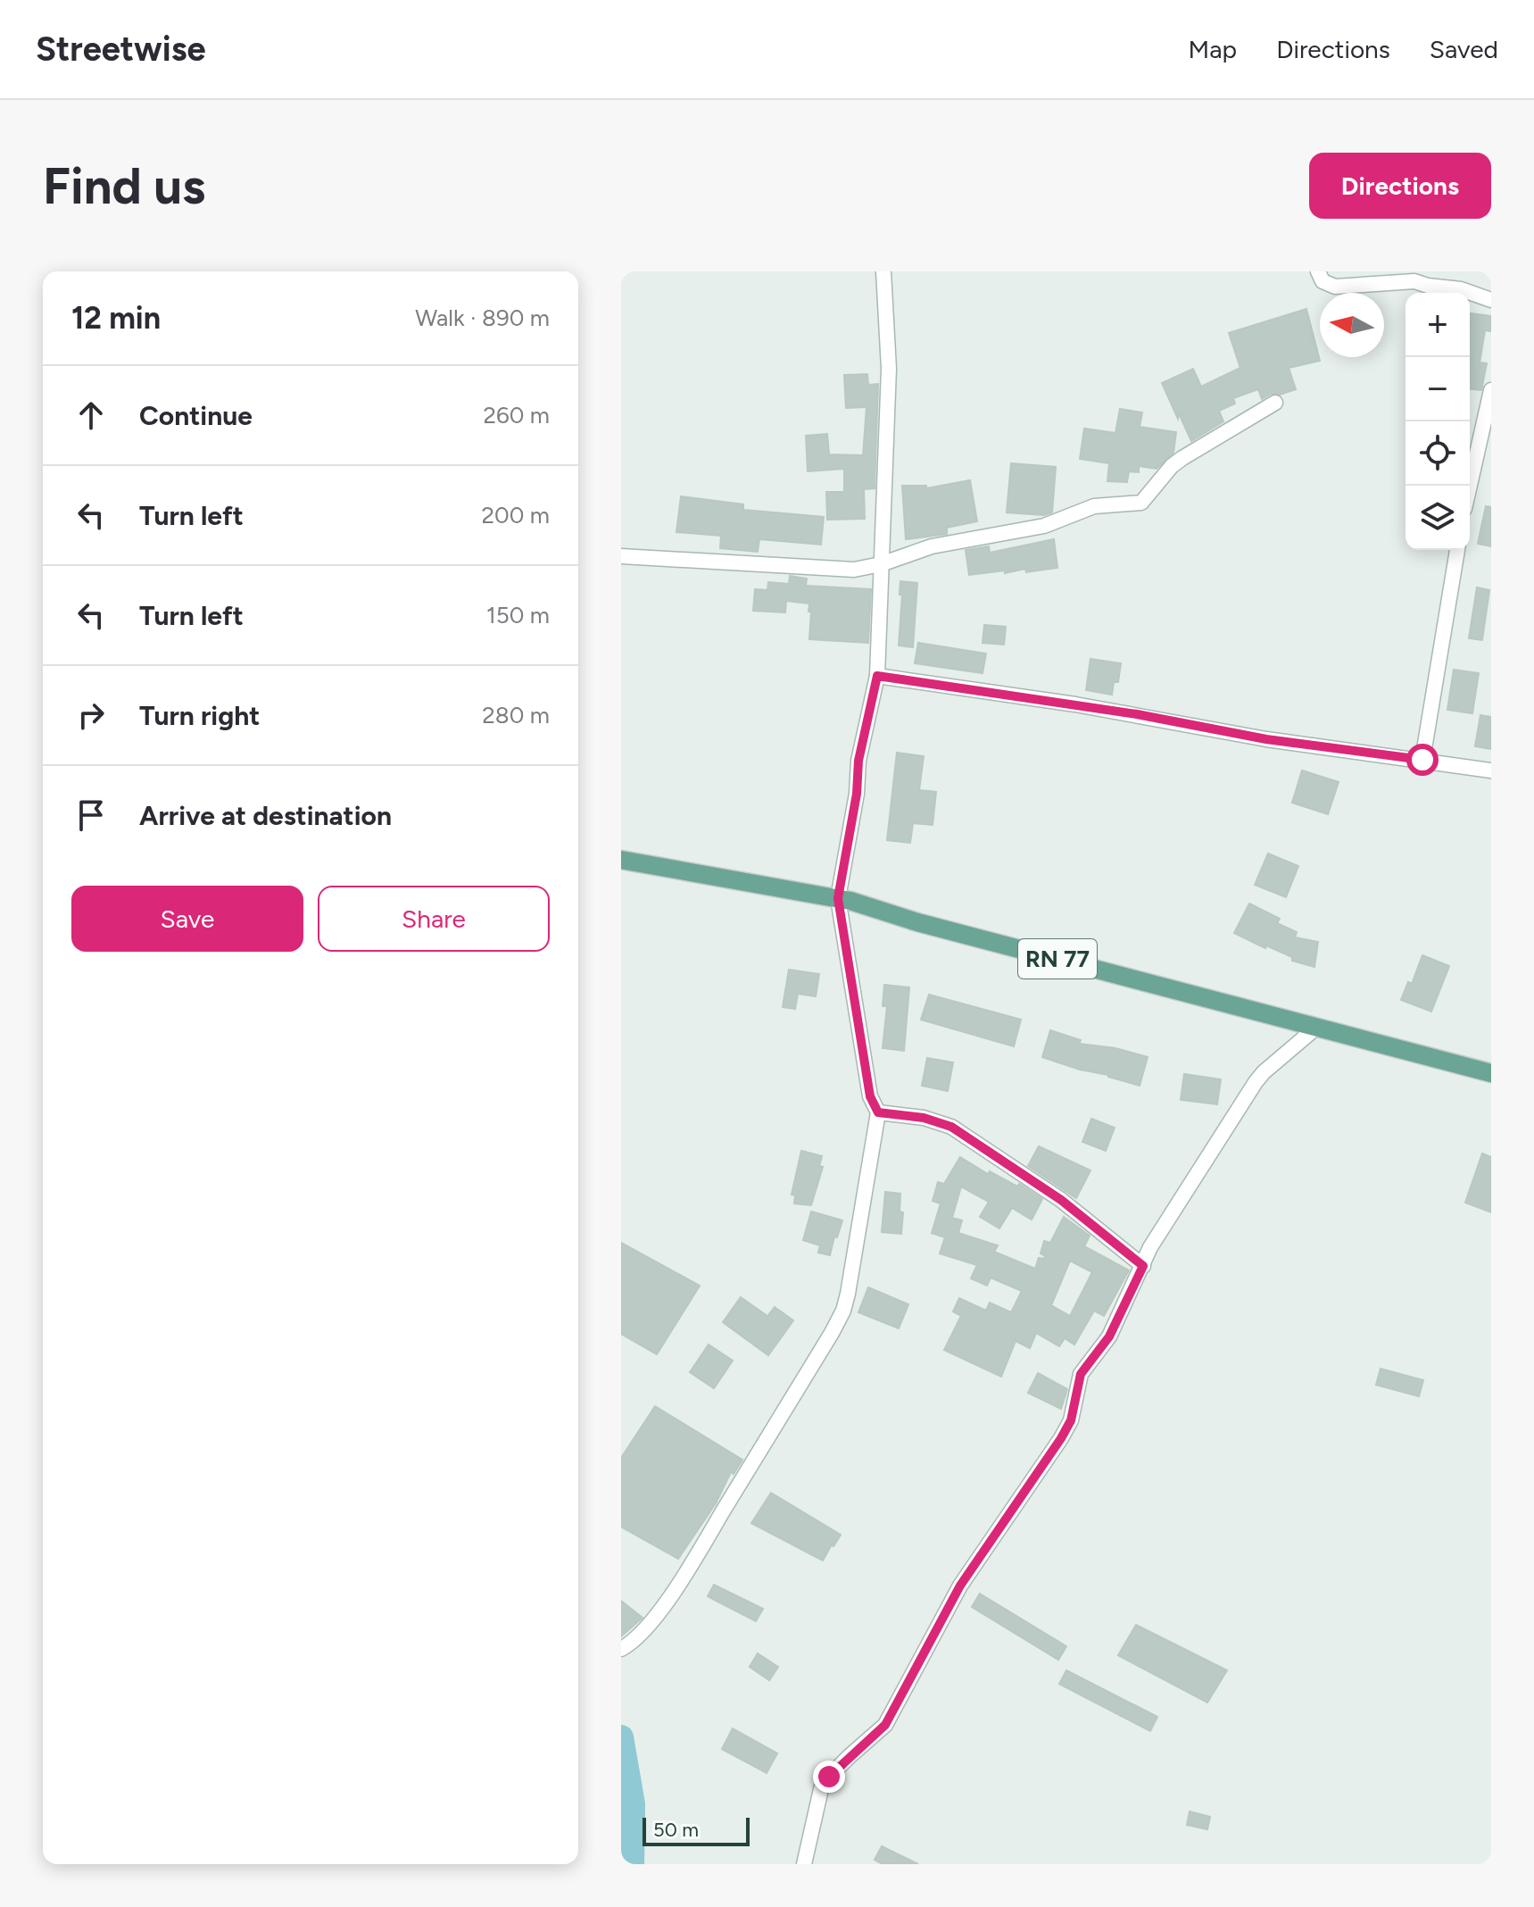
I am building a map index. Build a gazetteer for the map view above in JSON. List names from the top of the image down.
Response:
{
  "streets": {
    "main road": ["RN 77"]
  },
  "scale_bar": "50 m",
  "north": "left",
  "page": {
    "header": "Streetwise",
    "nav": ["Map", "Directions", "Saved"],
    "buttons": [
      "Directions",
      ["Save", "Share"]
    ],
    "title": "Find us",
    "heading": ["12 min", "Walk · 890 m"],
    "map_buttons": ["+", "−"],
    "list": [
      ["Continue", "260 m"],
      ["Turn left", "200 m"],
      ["Turn left", "150 m"],
      ["Turn right", "280 m"],
      "Arrive at destination"
    ],
    "scale": "50 m"
  }
}
